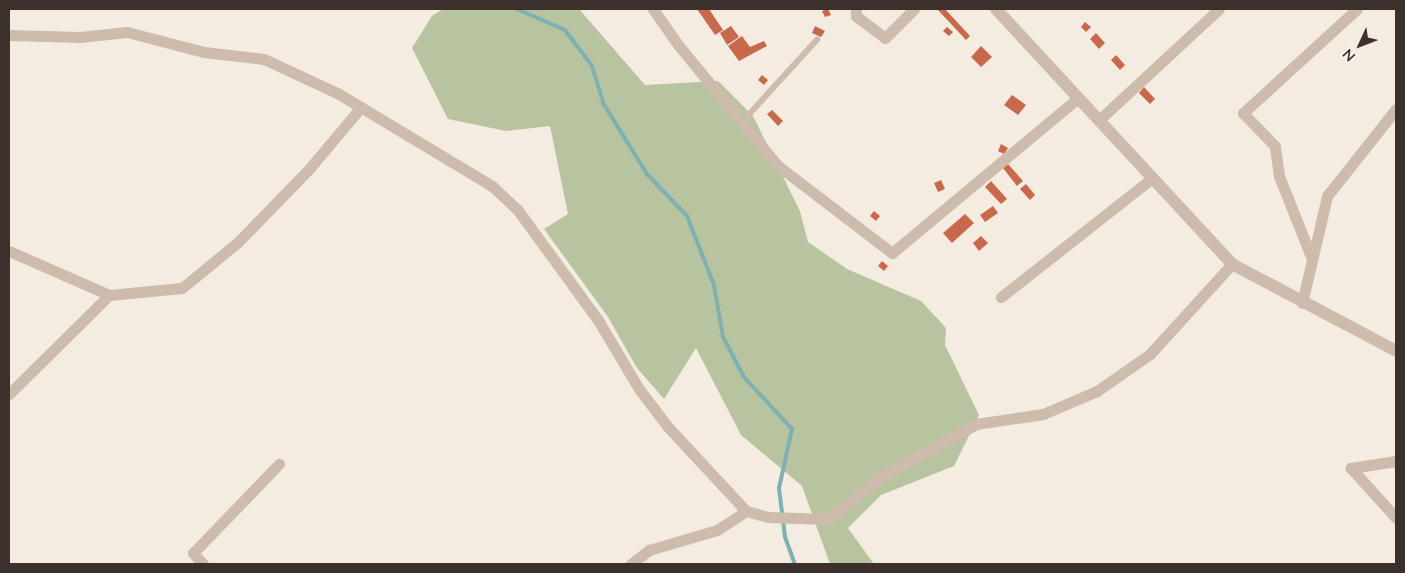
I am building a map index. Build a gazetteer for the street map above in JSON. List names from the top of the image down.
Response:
{
  "north": "bottom left"
}
